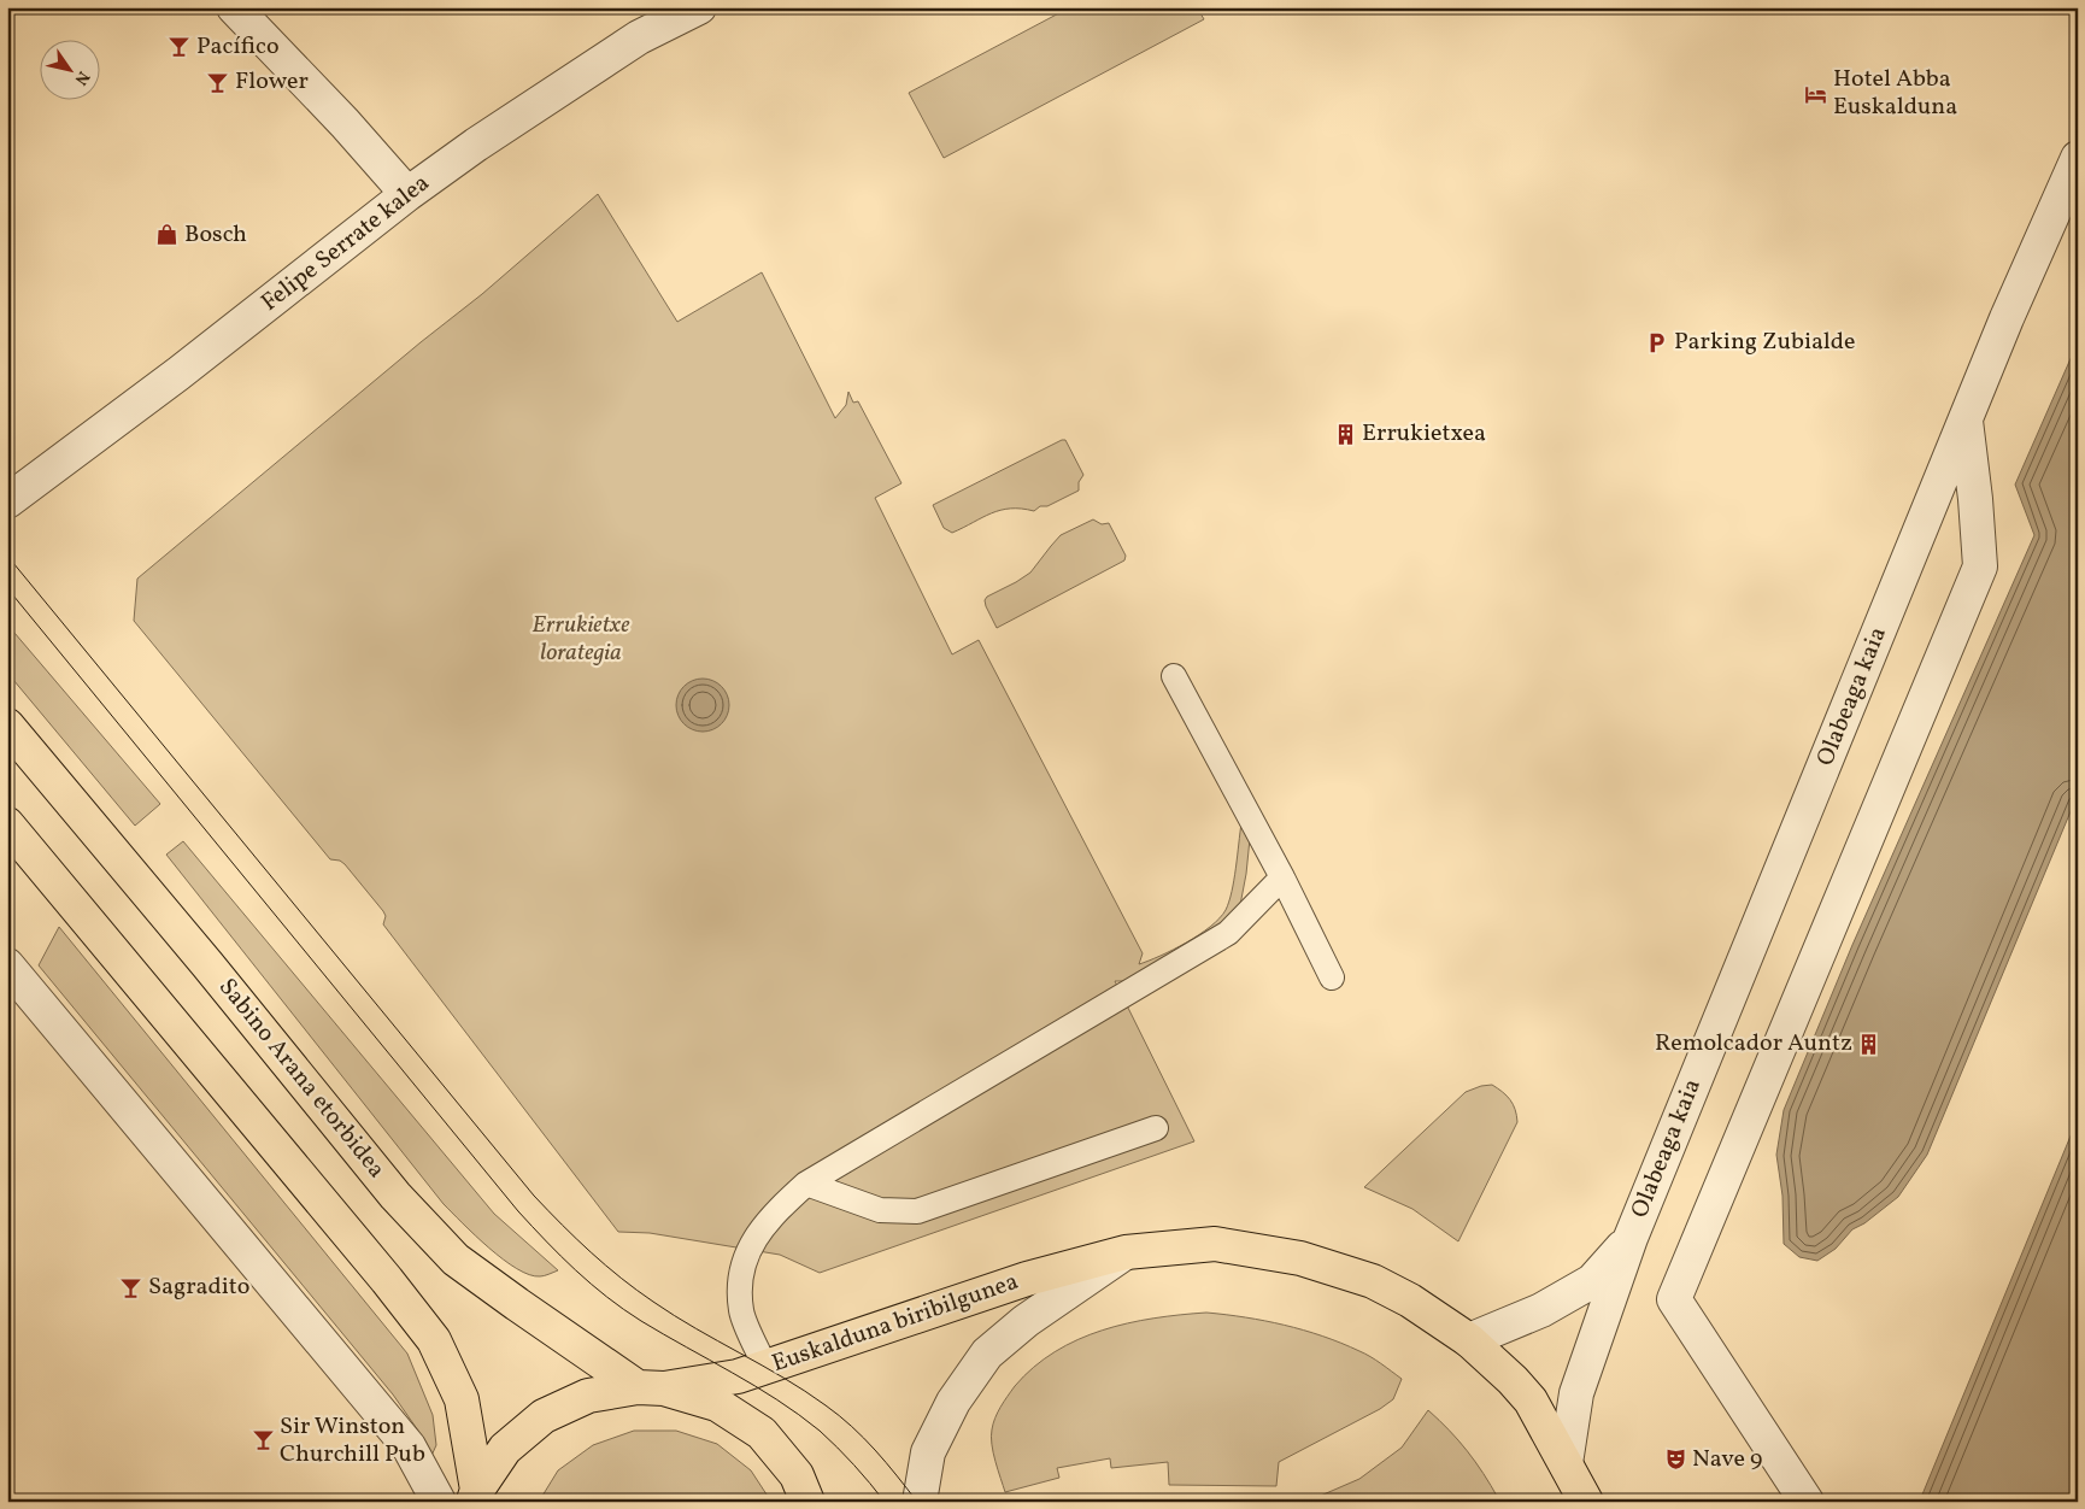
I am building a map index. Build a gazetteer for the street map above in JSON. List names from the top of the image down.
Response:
{
  "streets": {
    "main road": ["Sabino Arana etorbidea", "Euskalduna biribilgunea"],
    "street": ["Felipe Serrate kalea", "Olabeaga kaia"]
  },
  "crossings": [
    ["Olabeaga kaia", "Euskalduna biribilgunea"],
    ["Sabino Arana etorbidea", "Euskalduna biribilgunea"]
  ],
  "parks": ["Errukietxe lorategia"],
  "places": {
    "bar": [
      "Pacífico",
      "Flower",
      "Sagradito",
      "Sir Winston Churchill Pub"
    ],
    "hotel": ["Hotel Abba Euskalduna"],
    "shop": ["Bosch"],
    "parking": ["Parking Zubialde"],
    "building": ["Errukietxea", "Remolcador Auntz"],
    "theatre": ["Nave 9"]
  },
  "north": "bottom right"
}
